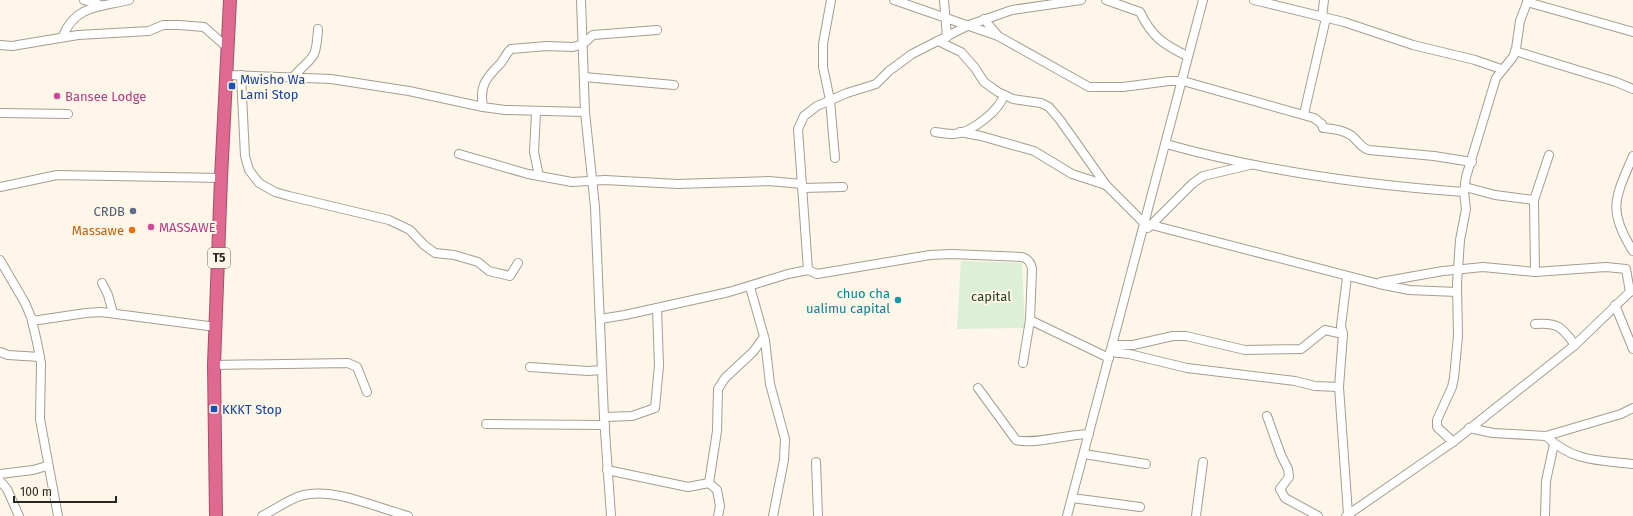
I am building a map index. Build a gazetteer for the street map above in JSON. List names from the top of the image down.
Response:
{
  "streets": {
    "highway": ["T5"]
  },
  "parks": ["capital"],
  "places": {
    "transit": ["Mwisho Wa Lami Stop", "KKKT Stop"],
    "other": [
      "Bansee Lodge",
      "CRDB",
      "MASSAWE",
      "Massawe",
      "chuo cha ualimu capital"
    ]
  },
  "scale_bar": "100 m"
}
